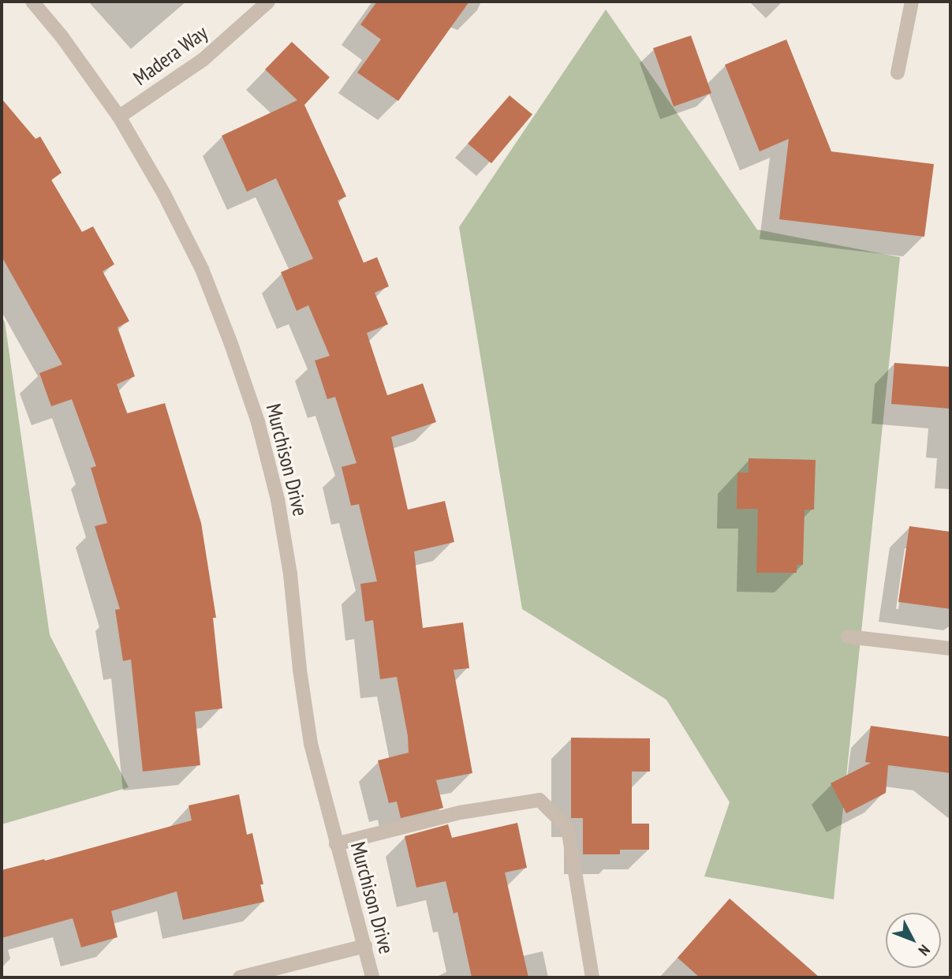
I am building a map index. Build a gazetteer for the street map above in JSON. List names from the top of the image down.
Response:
{
  "streets": {
    "street": ["Madera Way", "Murchison Drive"]
  },
  "crossings": [
    ["Madera Way", "Murchison Drive"]
  ],
  "north": "bottom right"
}
